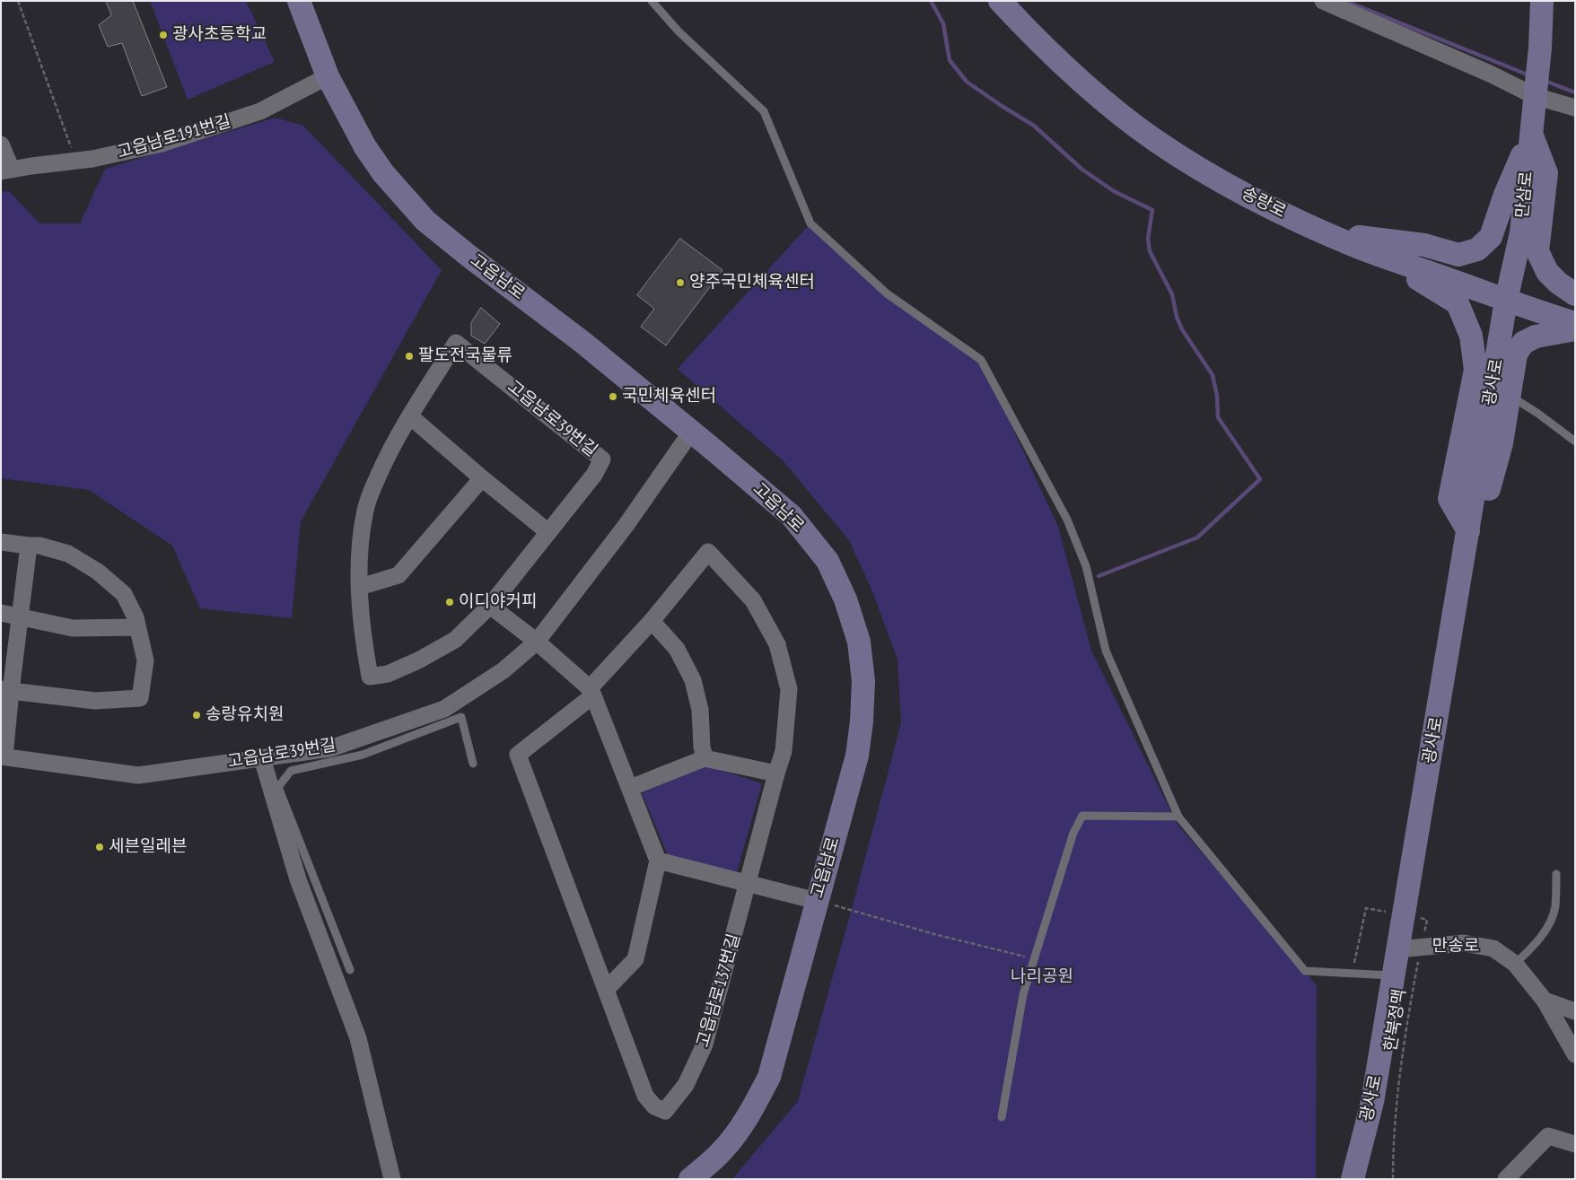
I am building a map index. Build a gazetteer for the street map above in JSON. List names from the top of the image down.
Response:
{
  "streets": {
    "street": [
      "고읍남로191번길",
      "만삼로",
      "송랑로",
      "고읍남로",
      "광사로",
      "고읍남로39번길",
      "만송로",
      "고읍남로137번길"
    ],
    "path": ["한북정맥"]
  },
  "crossings": [
    ["고읍남로191번길", "고읍남로"],
    ["만삼로", "송랑로"],
    ["만삼로", "광사로"],
    ["송랑로", "광사로"],
    ["고읍남로", "고읍남로39번길"],
    ["광사로", "만송로"],
    ["만송로", "한북정맥"]
  ],
  "parks": ["나리공원"],
  "places": [
    "광사초등학교",
    "양주국민체육센터",
    "팔도전국물류",
    "국민체육센터",
    "이디야커피",
    "송랑유치원",
    "세븐일레븐"
  ]
}
